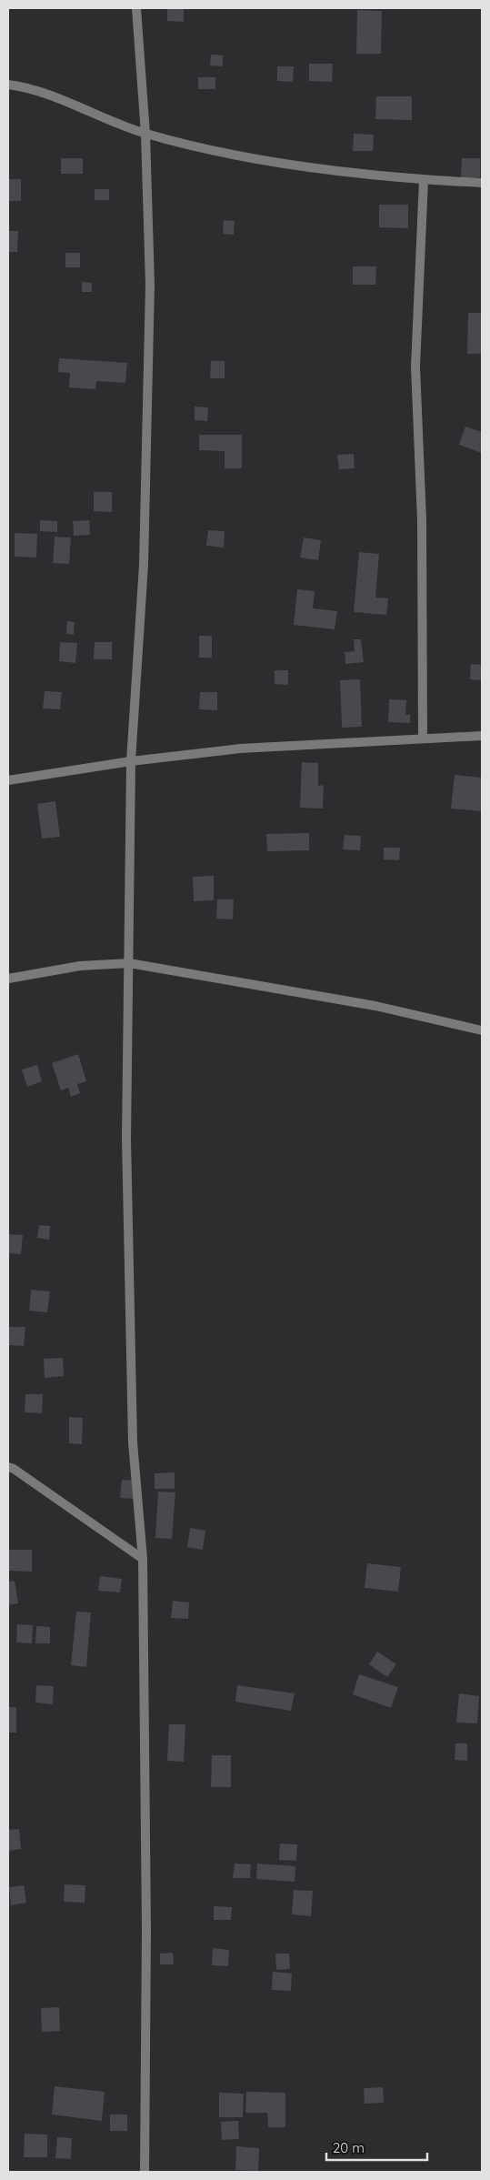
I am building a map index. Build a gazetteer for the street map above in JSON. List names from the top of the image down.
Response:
{
  "scale_bar": "20 m"
}
